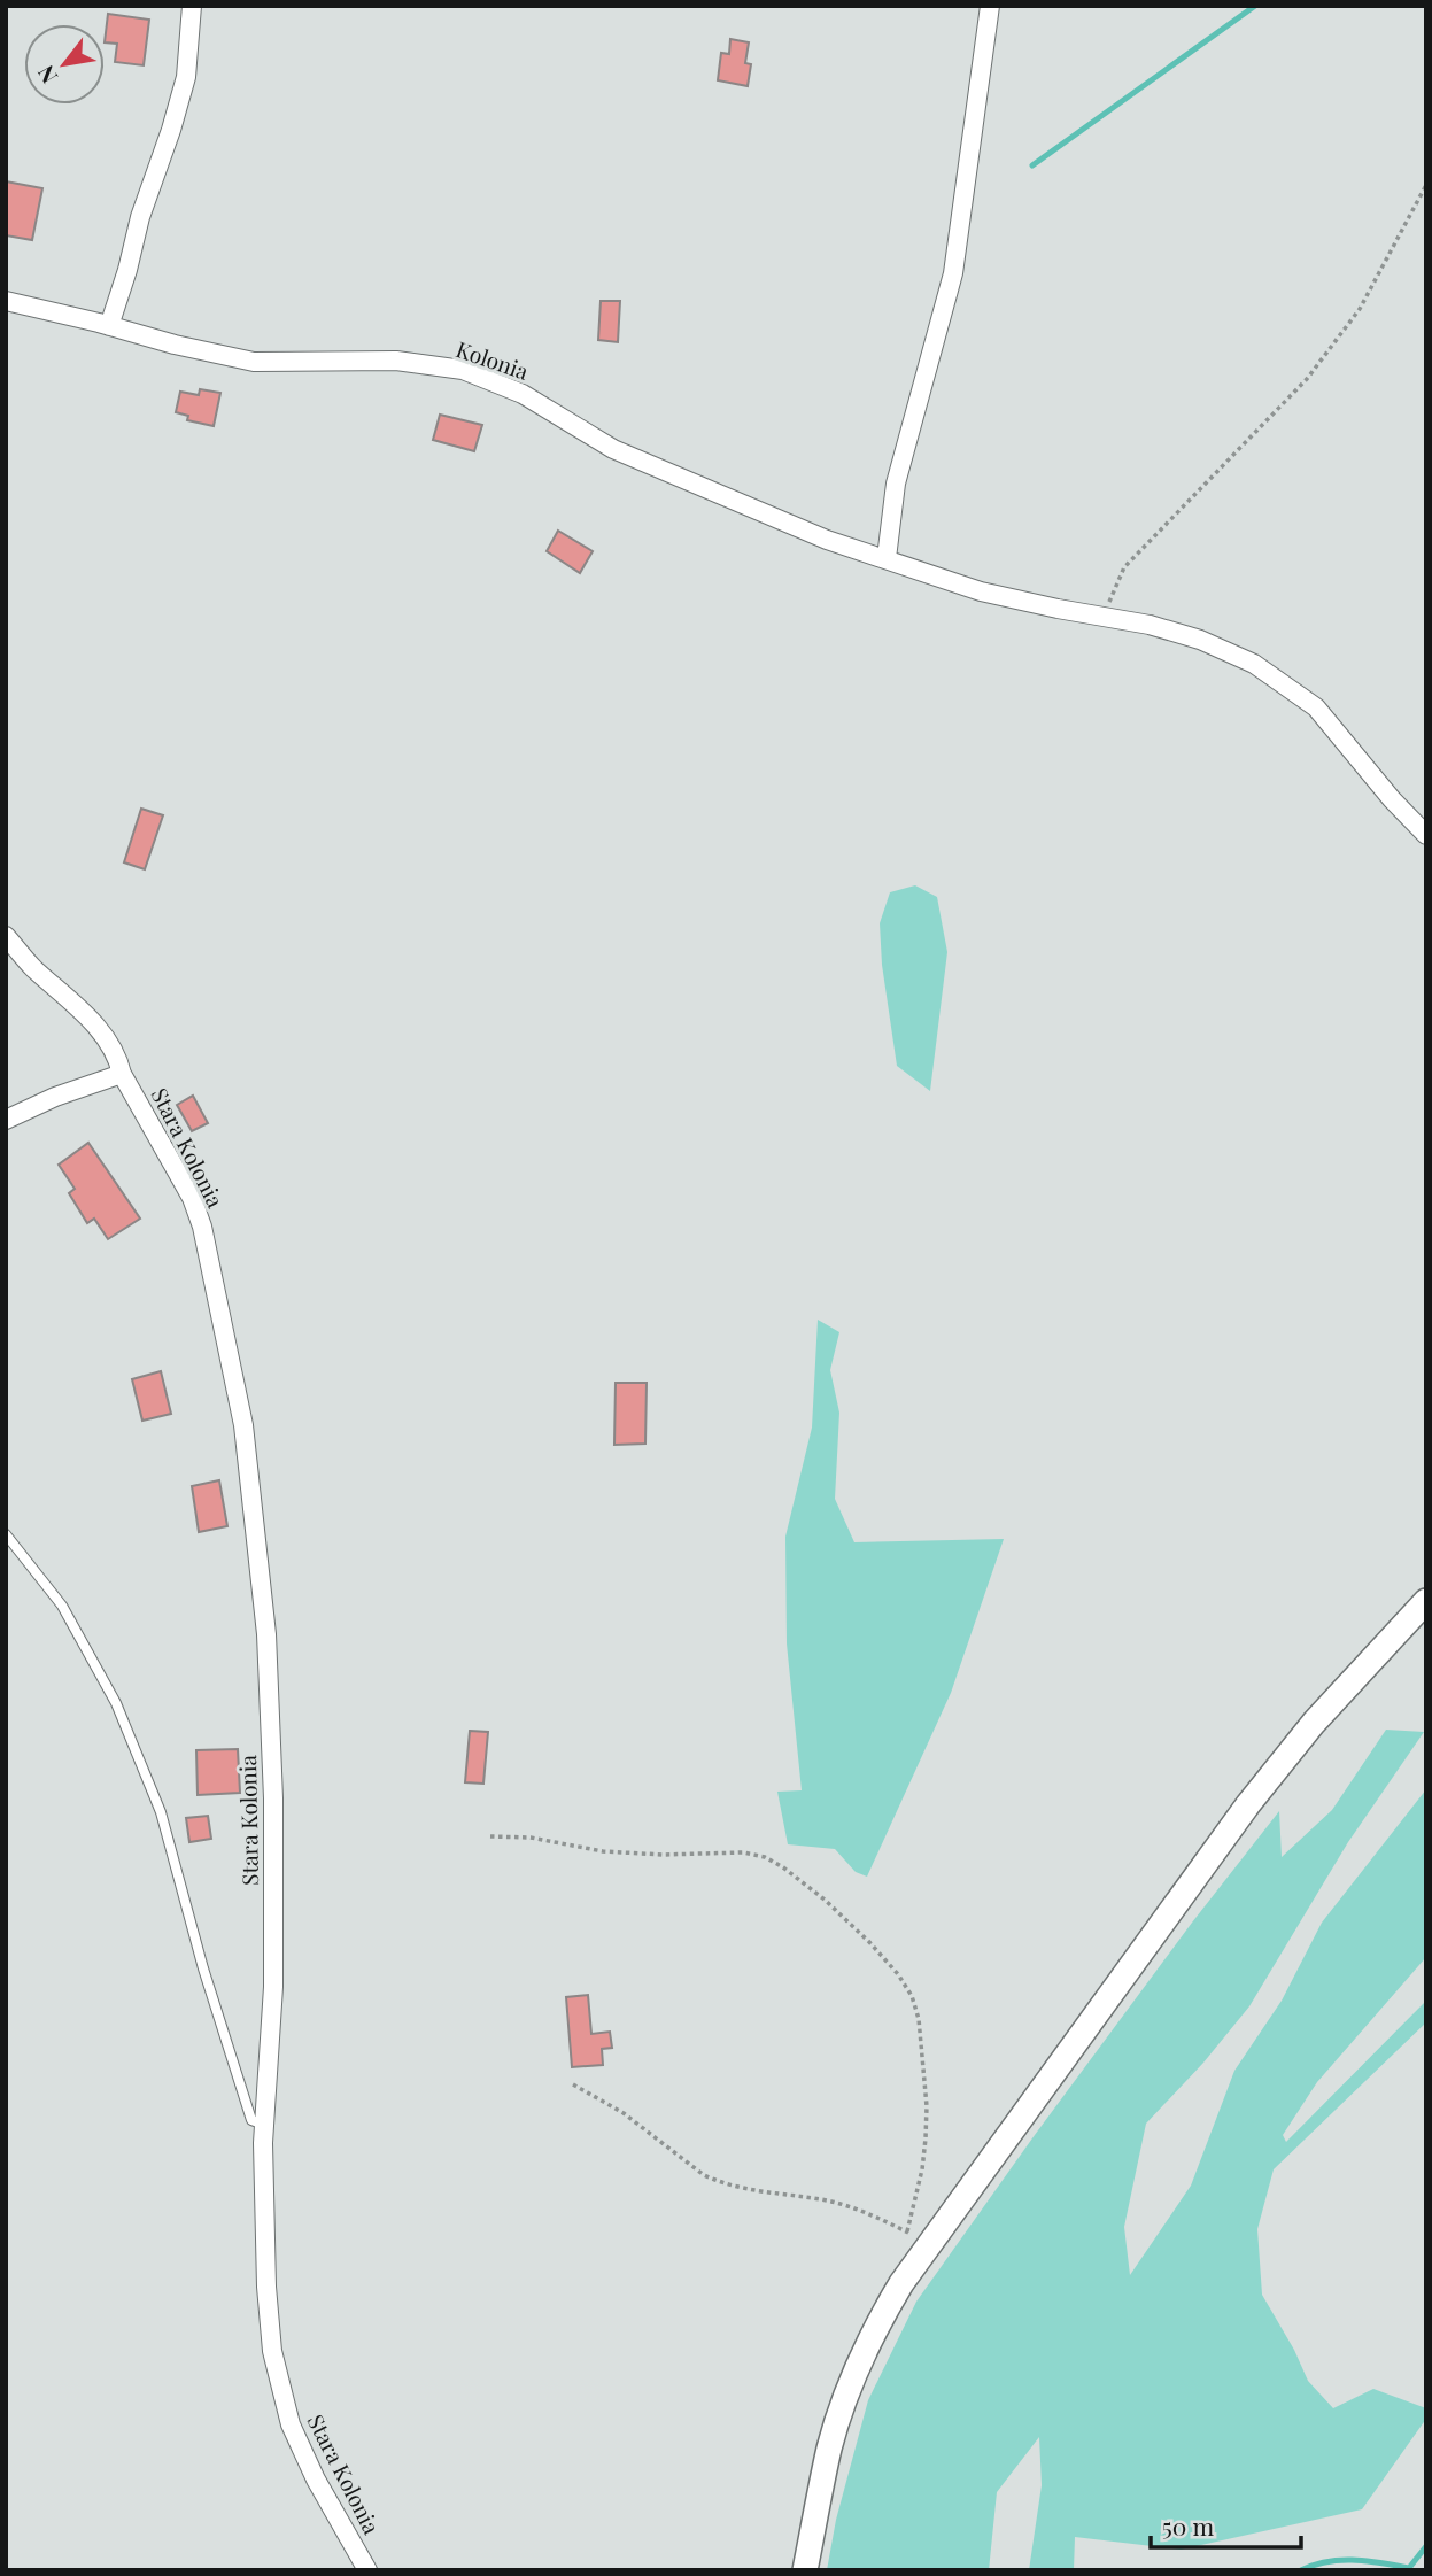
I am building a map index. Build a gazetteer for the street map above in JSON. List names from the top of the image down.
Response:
{
  "streets": {
    "street": ["Kolonia", "Stara Kolonia"]
  },
  "scale_bar": "50 m",
  "north": "bottom left"
}
